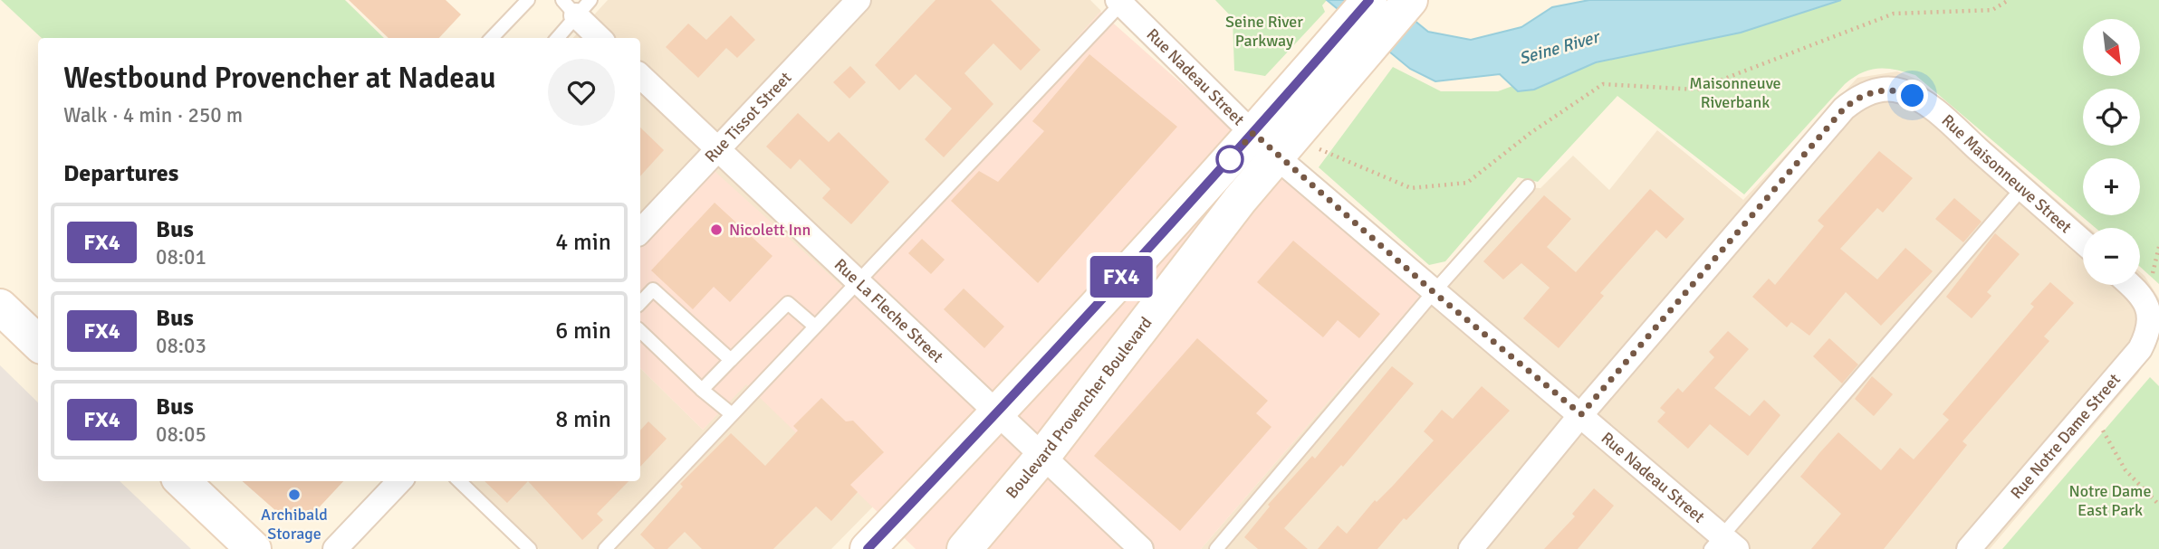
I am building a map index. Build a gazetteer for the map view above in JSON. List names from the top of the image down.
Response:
{
  "streets": {
    "main road": ["Boulevard Provencher Boulevard"],
    "street": [
      "Rue Nadeau Street",
      "Rue Tissot Street",
      "Rue Maisonneuve Street",
      "Rue La Fleche Street",
      "Rue Notre Dame Street"
    ]
  },
  "crossings": [
    ["Rue Nadeau Street", "Rue Maisonneuve Street"],
    ["Rue Nadeau Street", "Boulevard Provencher Boulevard"],
    ["Rue Tissot Street", "Rue La Fleche Street"],
    ["Rue La Fleche Street", "Boulevard Provencher Boulevard"]
  ],
  "water": ["Seine River"],
  "parks": ["Seine River Parkway", "Maisonneuve Riverbank", "Notre Dame East Park"],
  "places": ["Nicolett Inn", "Archibald Storage"],
  "lines": ["bus line FX4"],
  "north": "bottom right",
  "page": {
    "on_map": "FX4",
    "map_buttons": ["+", "−"],
    "heading": [
      ["Westbound Provencher at Nadeau", "Walk · 4 min · 250 m"],
      "Departures"
    ],
    "list": [
      {
        "mark": "FX4",
        "name": "Bus",
        "note": "08:01",
        "value": "4 min"
      },
      {
        "mark": "FX4",
        "name": "Bus",
        "note": "08:03",
        "value": "6 min"
      },
      {
        "mark": "FX4",
        "name": "Bus",
        "note": "08:05",
        "value": "8 min"
      }
    ]
  }
}
